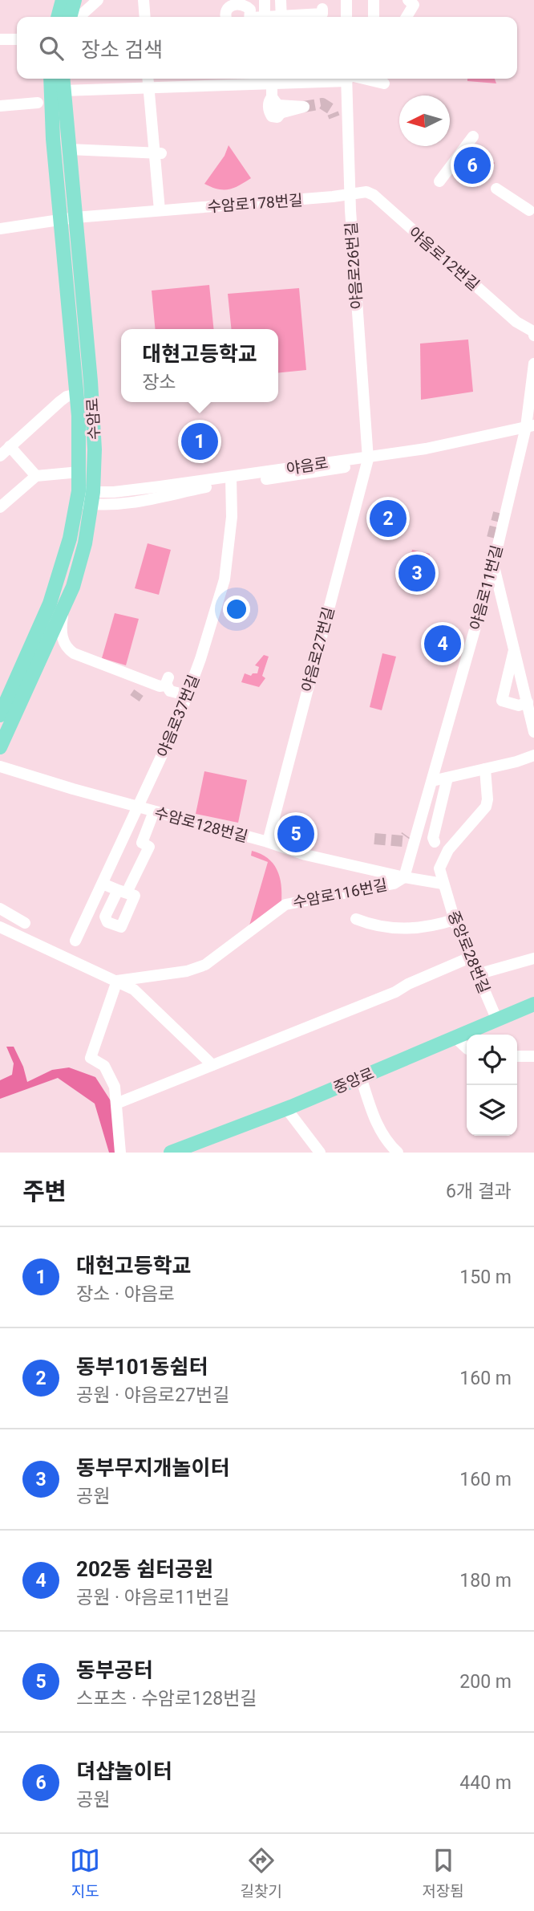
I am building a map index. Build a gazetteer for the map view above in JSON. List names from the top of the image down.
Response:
{
  "streets": {
    "main road": ["수암로", "중앙로"],
    "street": [
      "수암로178번길",
      "야음로12번길",
      "야음로26번길",
      "야음로",
      "야음로11번길",
      "야음로27번길",
      "야음로37번길",
      "수암로128번길",
      "수암로116번길",
      "중앙로28번길"
    ]
  },
  "crossings": [
    ["수암로178번길", "야음로12번길"],
    ["수암로178번길", "야음로26번길"],
    ["수암로178번길", "수암로"],
    ["야음로12번길", "야음로26번길"],
    ["야음로26번길", "야음로"],
    ["야음로26번길", "야음로27번길"],
    ["수암로", "야음로"],
    ["야음로", "야음로11번길"],
    ["야음로", "야음로27번길"],
    ["야음로", "야음로37번길"],
    ["야음로11번길", "수암로128번길"],
    ["야음로11번길", "수암로116번길"],
    ["야음로27번길", "수암로128번길"],
    ["야음로37번길", "수암로128번길"],
    ["수암로128번길", "수암로116번길"],
    ["수암로116번길", "중앙로28번길"],
    ["중앙로28번길", "중앙로"]
  ],
  "north": "left",
  "page": {
    "search": "장소 검색",
    "pins": [
      "6",
      "1",
      "2",
      "3",
      "4",
      "5"
    ],
    "popup": ["대현고등학교", "장소"],
    "heading": ["주변", "6개 결과"],
    "list": [
      {
        "mark": "1",
        "name": "대현고등학교",
        "note": "장소 · 야음로",
        "value": "150 m"
      },
      {
        "mark": "2",
        "name": "동부101동쉼터",
        "note": "공원 · 야음로27번길",
        "value": "160 m"
      },
      {
        "mark": "3",
        "name": "동부무지개놀이터",
        "note": "공원",
        "value": "160 m"
      },
      {
        "mark": "4",
        "name": "202동 쉼터공원",
        "note": "공원 · 야음로11번길",
        "value": "180 m"
      },
      {
        "mark": "5",
        "name": "동부공터",
        "note": "스포츠 · 수암로128번길",
        "value": "200 m"
      },
      {
        "mark": "6",
        "name": "뎌샵놀이터",
        "note": "공원",
        "value": "440 m"
      }
    ],
    "nav": ["지도", "길찾기", "저장됨"]
  }
}
